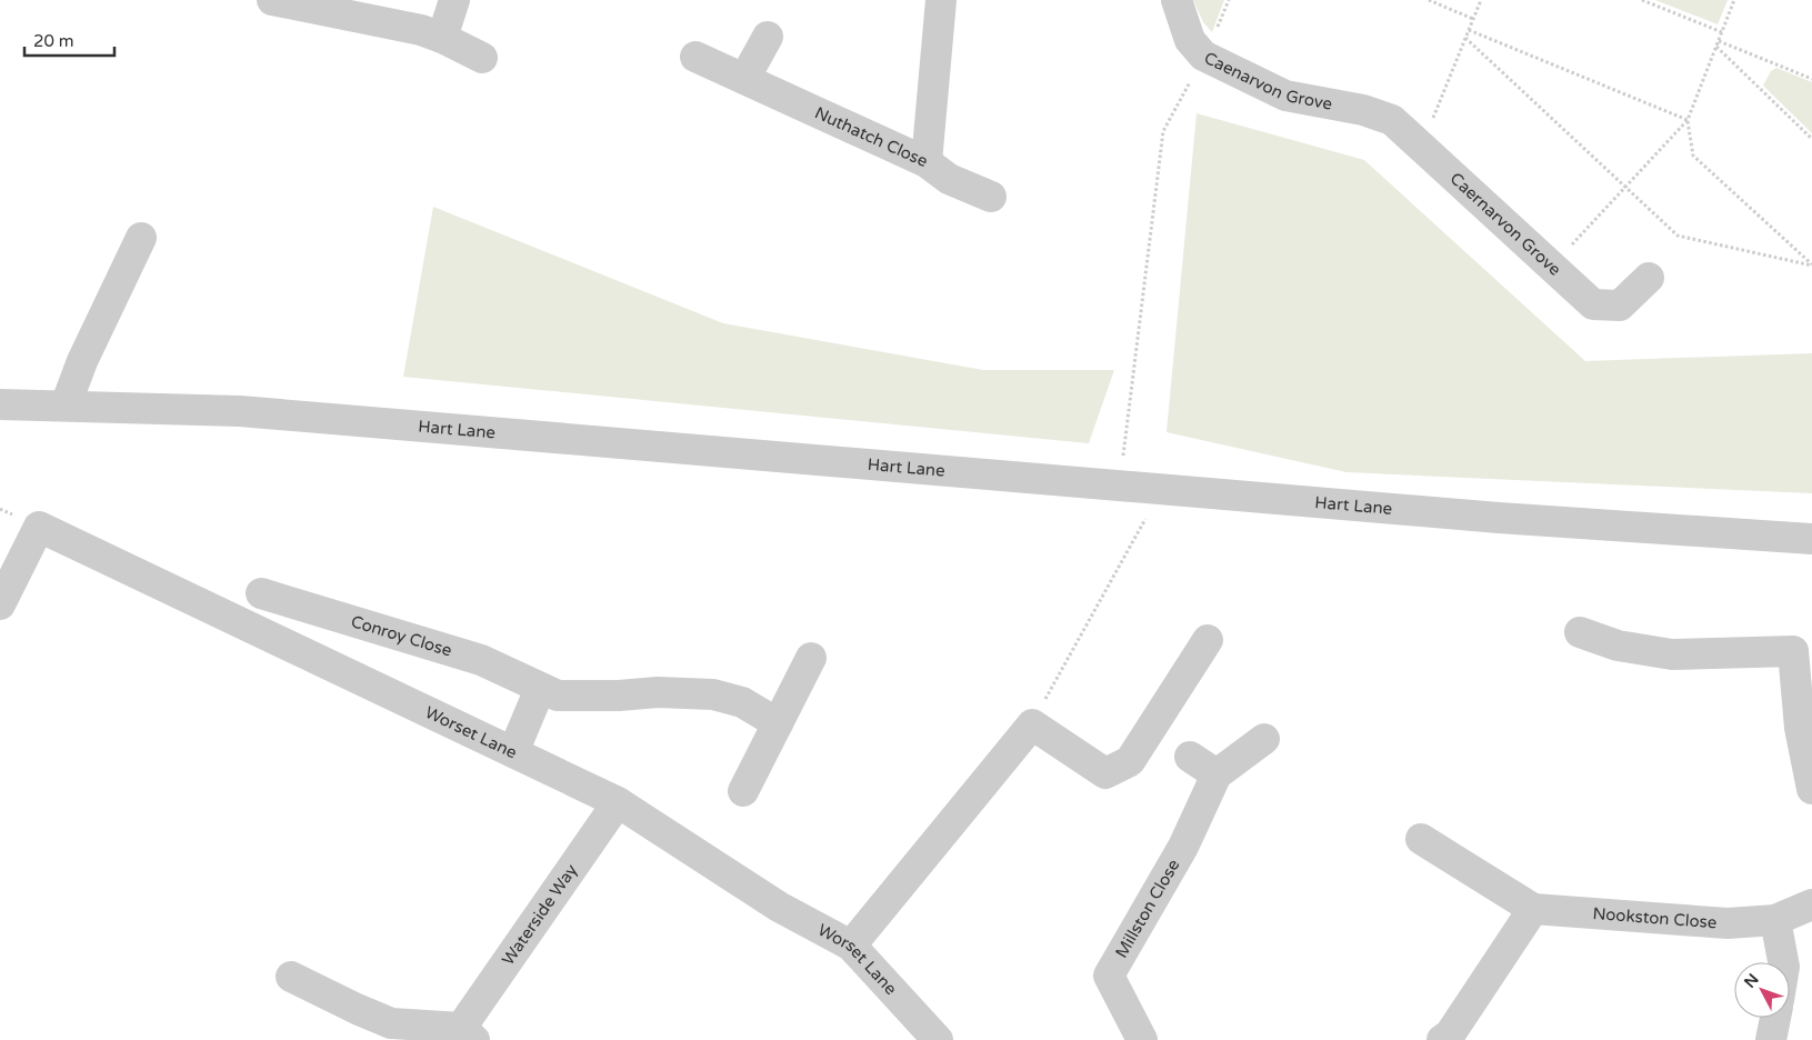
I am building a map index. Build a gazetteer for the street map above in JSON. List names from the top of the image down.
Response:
{
  "streets": {
    "street": [
      "Caenarvon Grove",
      "Nuthatch Close",
      "Caernarvon Grove",
      "Hart Lane",
      "Conroy Close",
      "Worset Lane",
      "Millston Close",
      "Waterside Way",
      "Nookston Close"
    ]
  },
  "crossings": [
    ["Caenarvon Grove", "Caernarvon Grove"],
    ["Worset Lane", "Waterside Way"]
  ],
  "scale_bar": "20 m",
  "north": "top left"
}
